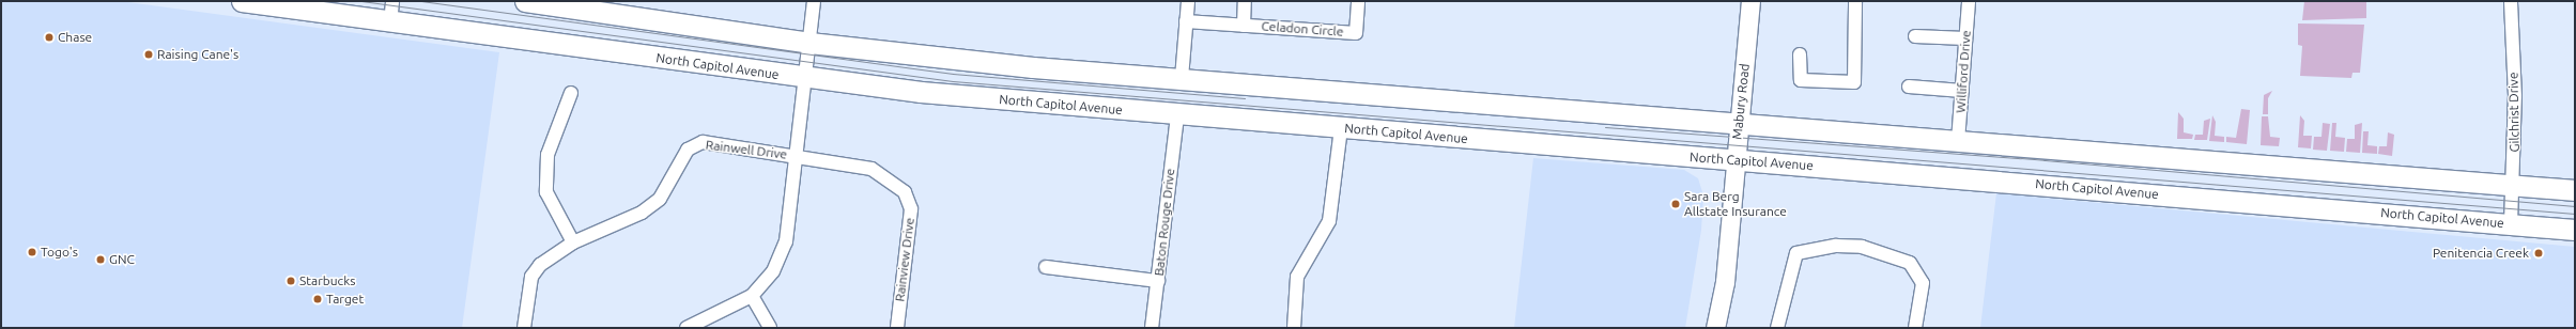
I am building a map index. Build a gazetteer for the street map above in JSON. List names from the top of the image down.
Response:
{
  "streets": {
    "main road": ["North Capitol Avenue", "Mabury Road"],
    "street": [
      "Celadon Circle",
      "Williford Drive",
      "Gilchrist Drive",
      "Rainwell Drive",
      "Baton Rouge Drive",
      "Rainview Drive"
    ]
  },
  "crossings": [
    ["North Capitol Avenue", "Mabury Road"],
    ["North Capitol Avenue", "Gilchrist Drive"],
    ["North Capitol Avenue", "Baton Rouge Drive"],
    ["Rainwell Drive", "Rainview Drive"]
  ],
  "places": [
    "Chase",
    "Raising Cane's",
    "Sara Berg Allstate Insurance",
    "Togo's",
    "Penitencia Creek",
    "GNC",
    "Starbucks",
    "Target"
  ]
}
